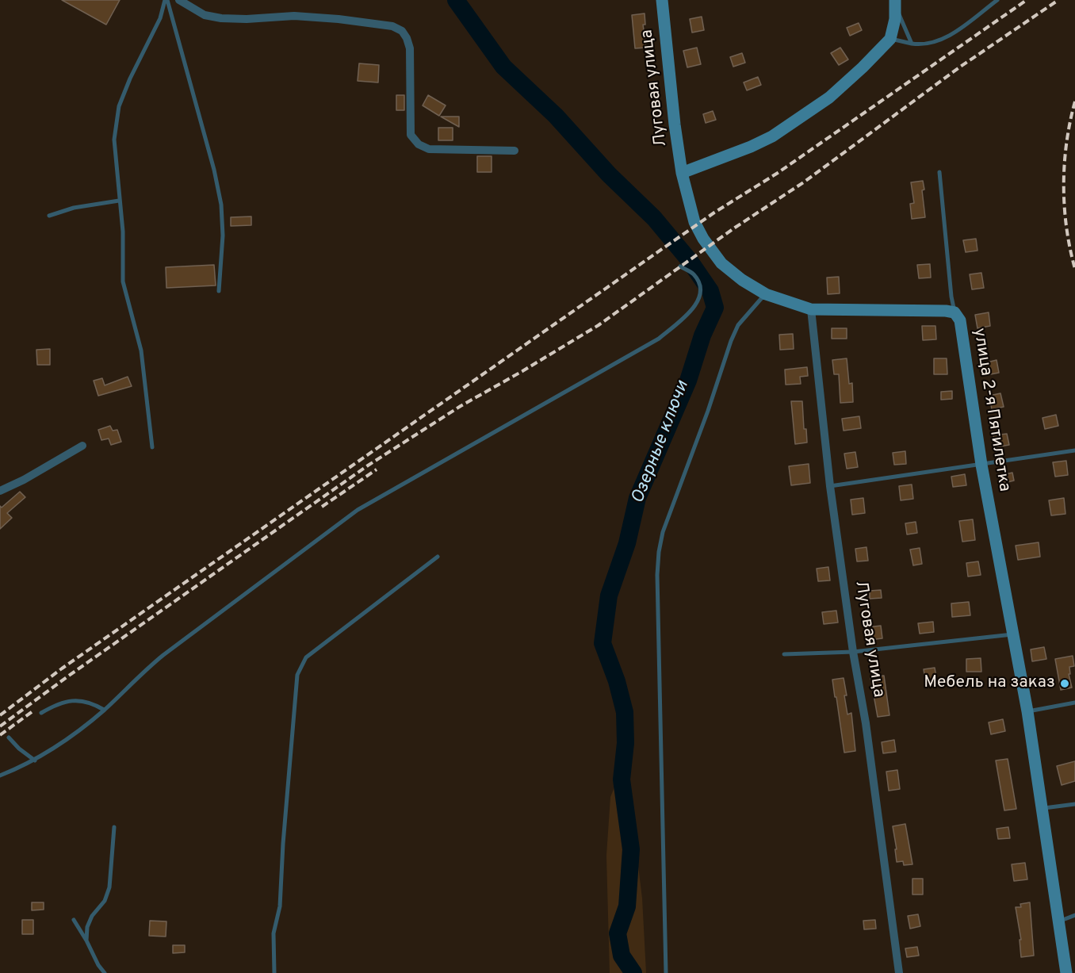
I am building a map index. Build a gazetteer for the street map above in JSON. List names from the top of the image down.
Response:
{
  "streets": {
    "main road": ["Луговая улица", "улица 2-я Пятилетка"]
  },
  "crossings": [
    ["Луговая улица", "улица 2-я Пятилетка"]
  ],
  "water": ["Озерные ключи"],
  "places": ["Мебель на заказ"]
}
